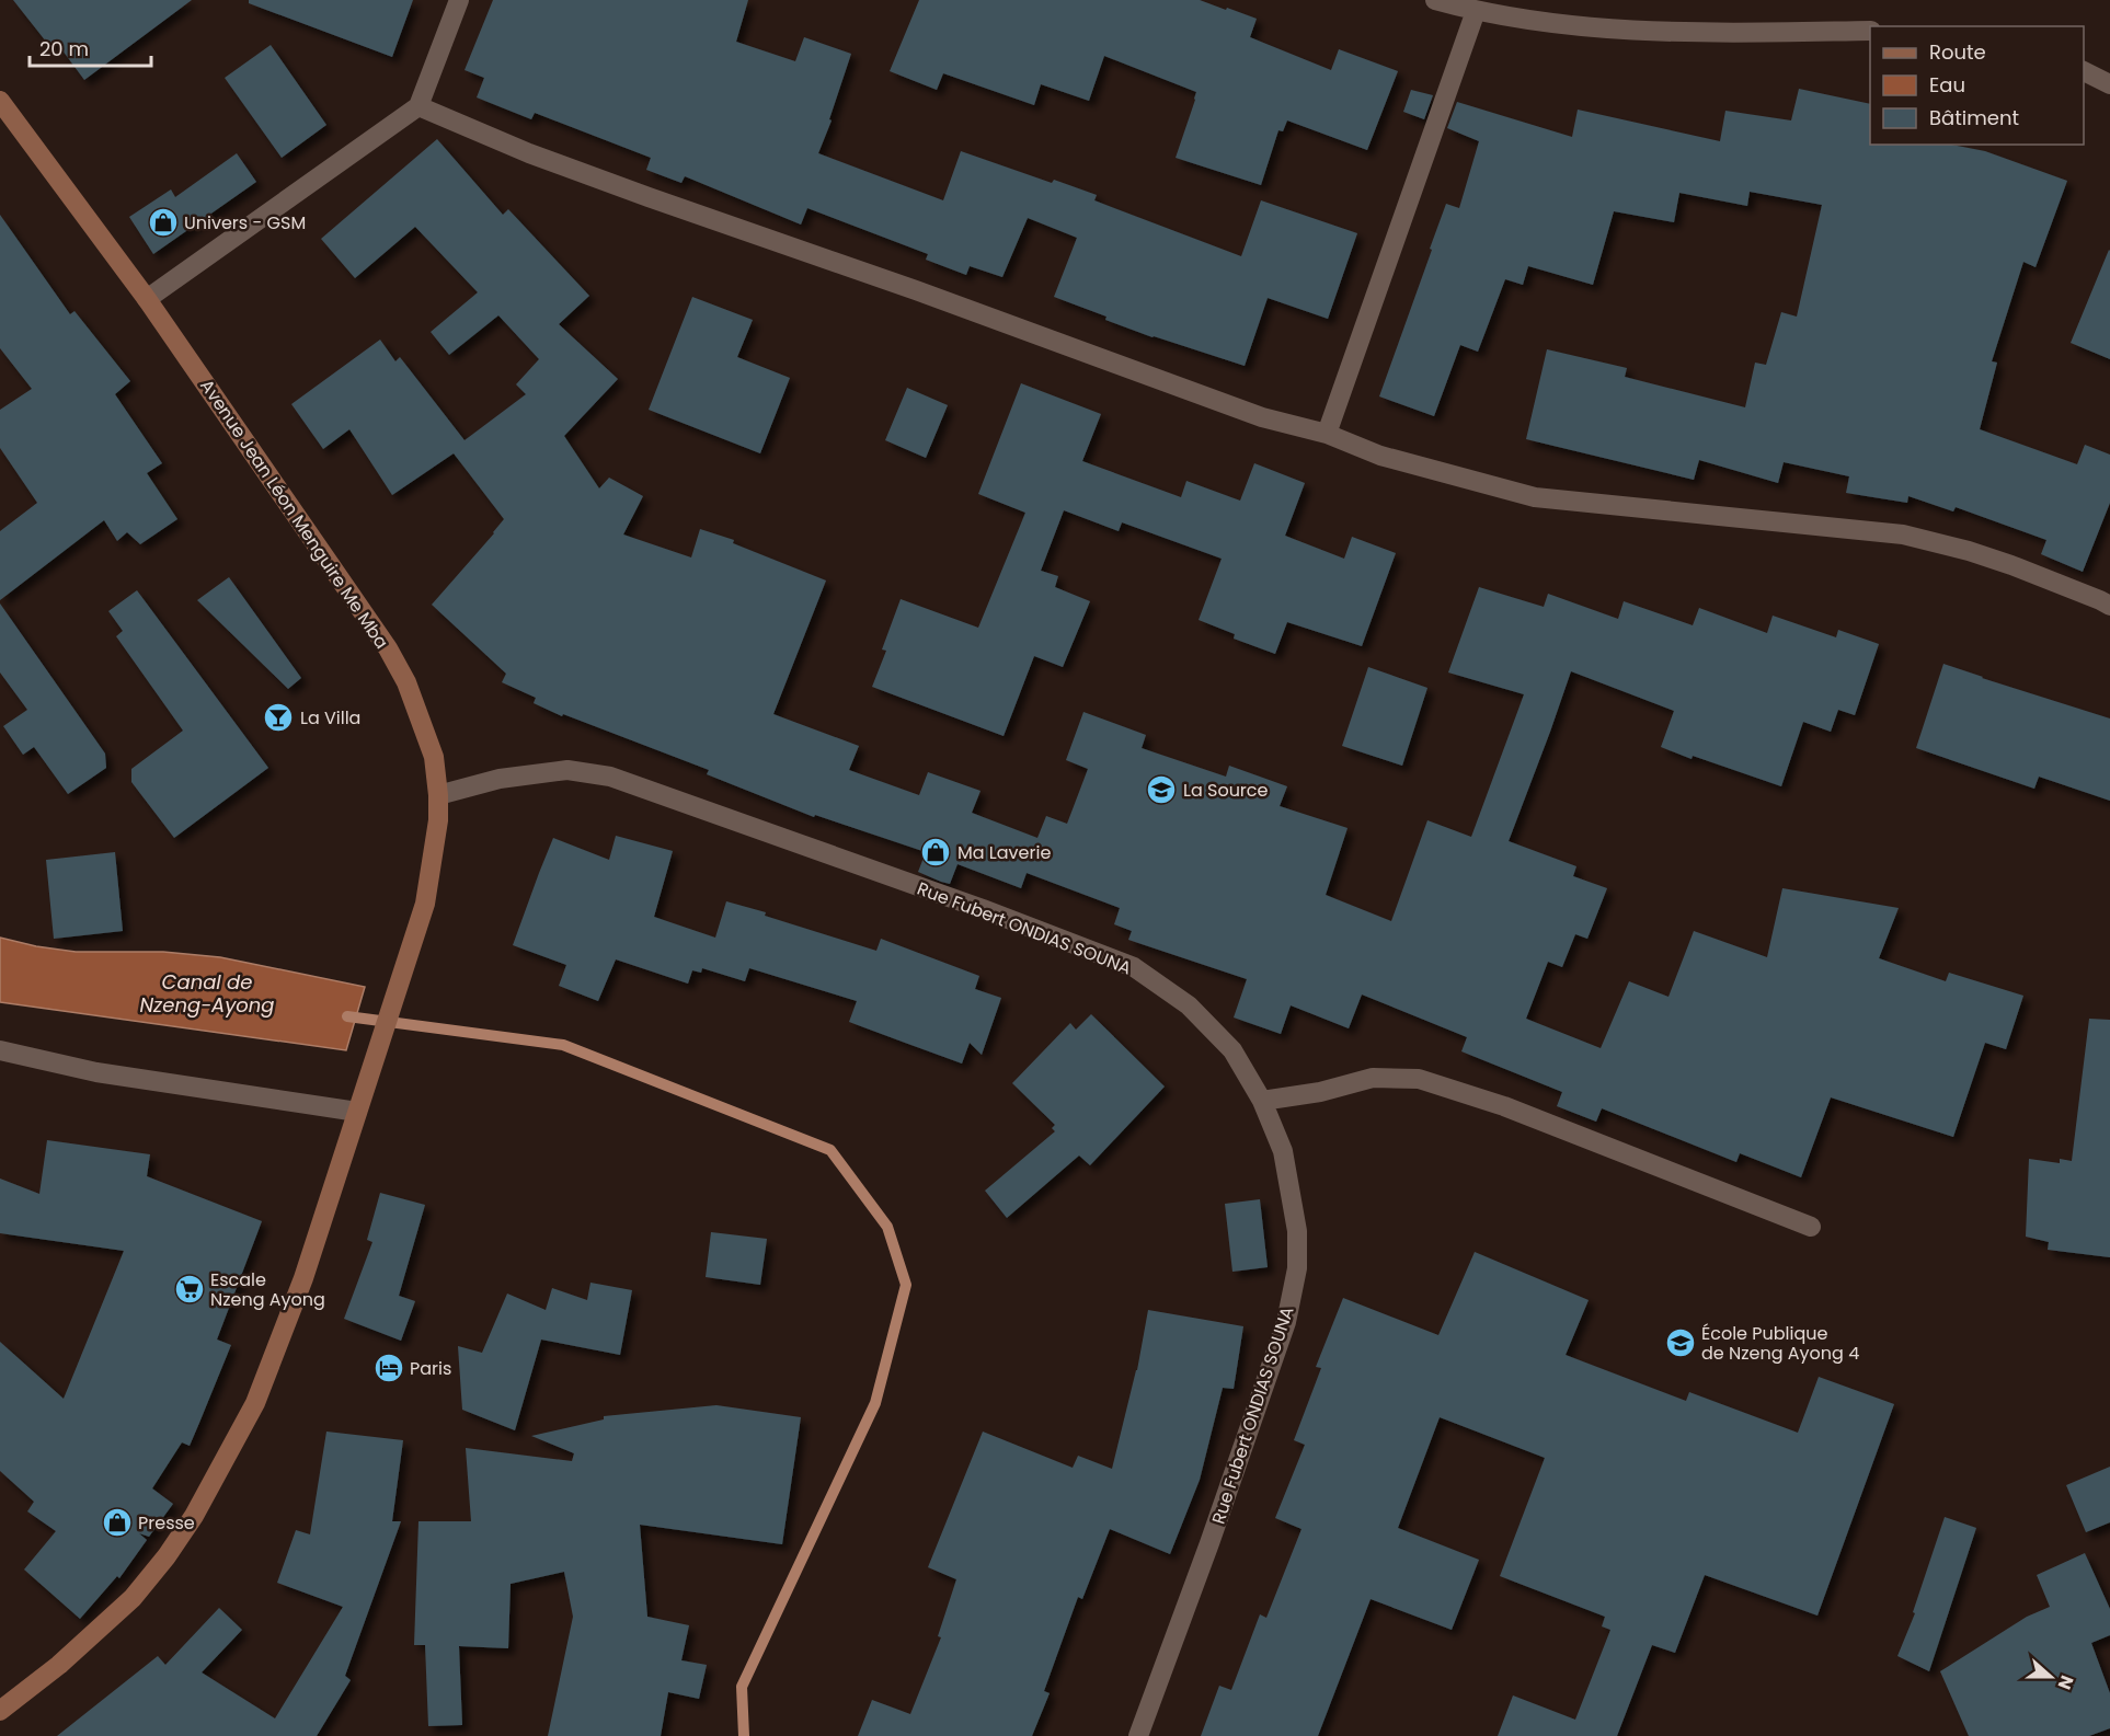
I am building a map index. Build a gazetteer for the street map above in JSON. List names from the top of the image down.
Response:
{
  "streets": {
    "main road": ["Avenue Jean Léon Menguire Me Mba"],
    "street": ["Rue Fubert ONDIAS SOUNA"]
  },
  "crossings": [
    ["Avenue Jean Léon Menguire Me Mba", "Rue Fubert ONDIAS SOUNA"]
  ],
  "water": ["Canal de Nzeng-Ayong"],
  "places": {
    "shop": ["Univers - GSM", "Ma Laverie", "Presse"],
    "bar": ["La Villa"],
    "school or university": ["La Source", "École Publique de Nzeng Ayong 4"],
    "supermarket": ["Escale Nzeng Ayong"],
    "hotel": ["Paris"]
  },
  "legend": ["Route", "Eau", "Bâtiment"],
  "scale_bar": "20 m",
  "north": "right"
}
